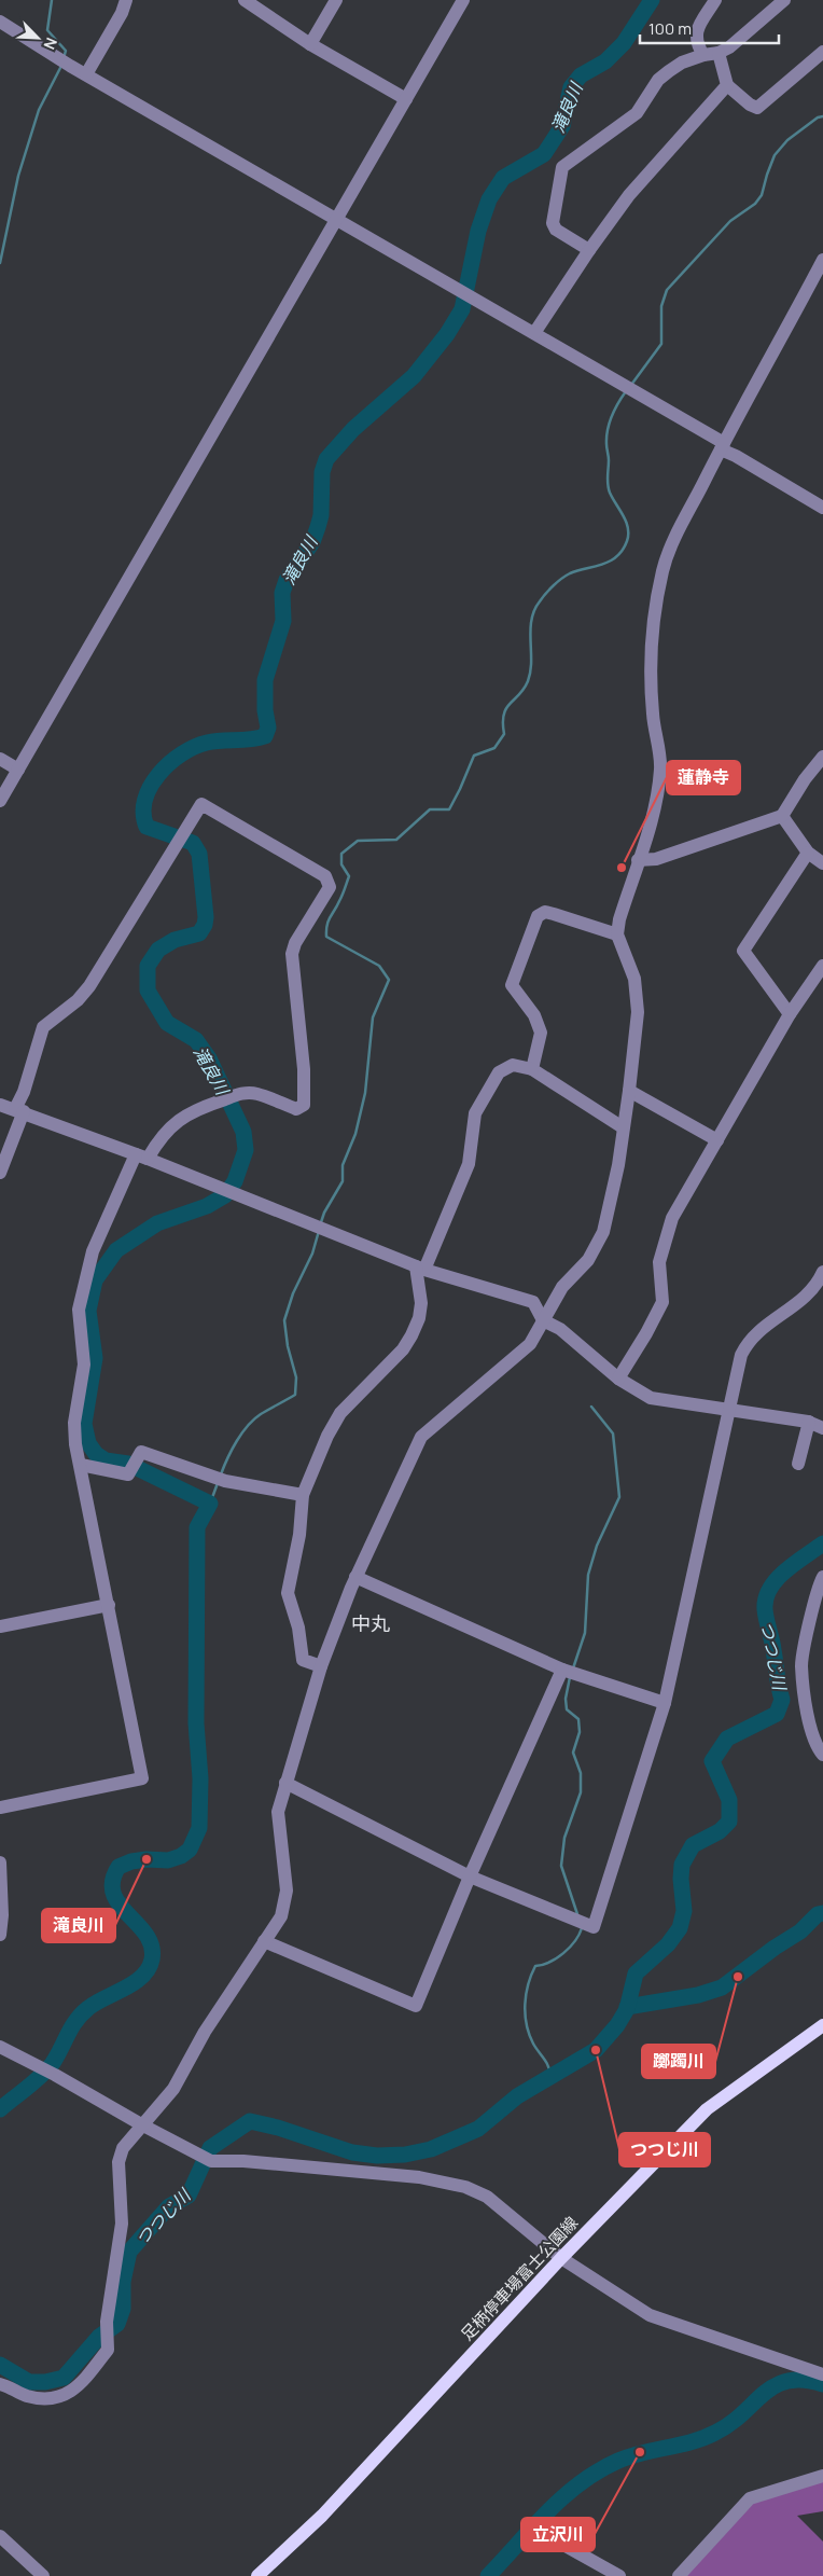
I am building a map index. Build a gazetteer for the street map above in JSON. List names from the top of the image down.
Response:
{
  "streets": {
    "main road": ["足柄停車場富士公園線"]
  },
  "districts": ["中丸"],
  "water": ["滝良川", "つつじ川"],
  "places": [
    "蓮静寺",
    "滝良川",
    "躑躅川",
    "つつじ川",
    "立沢川"
  ],
  "scale_bar": "100 m",
  "north": "bottom right"
}
